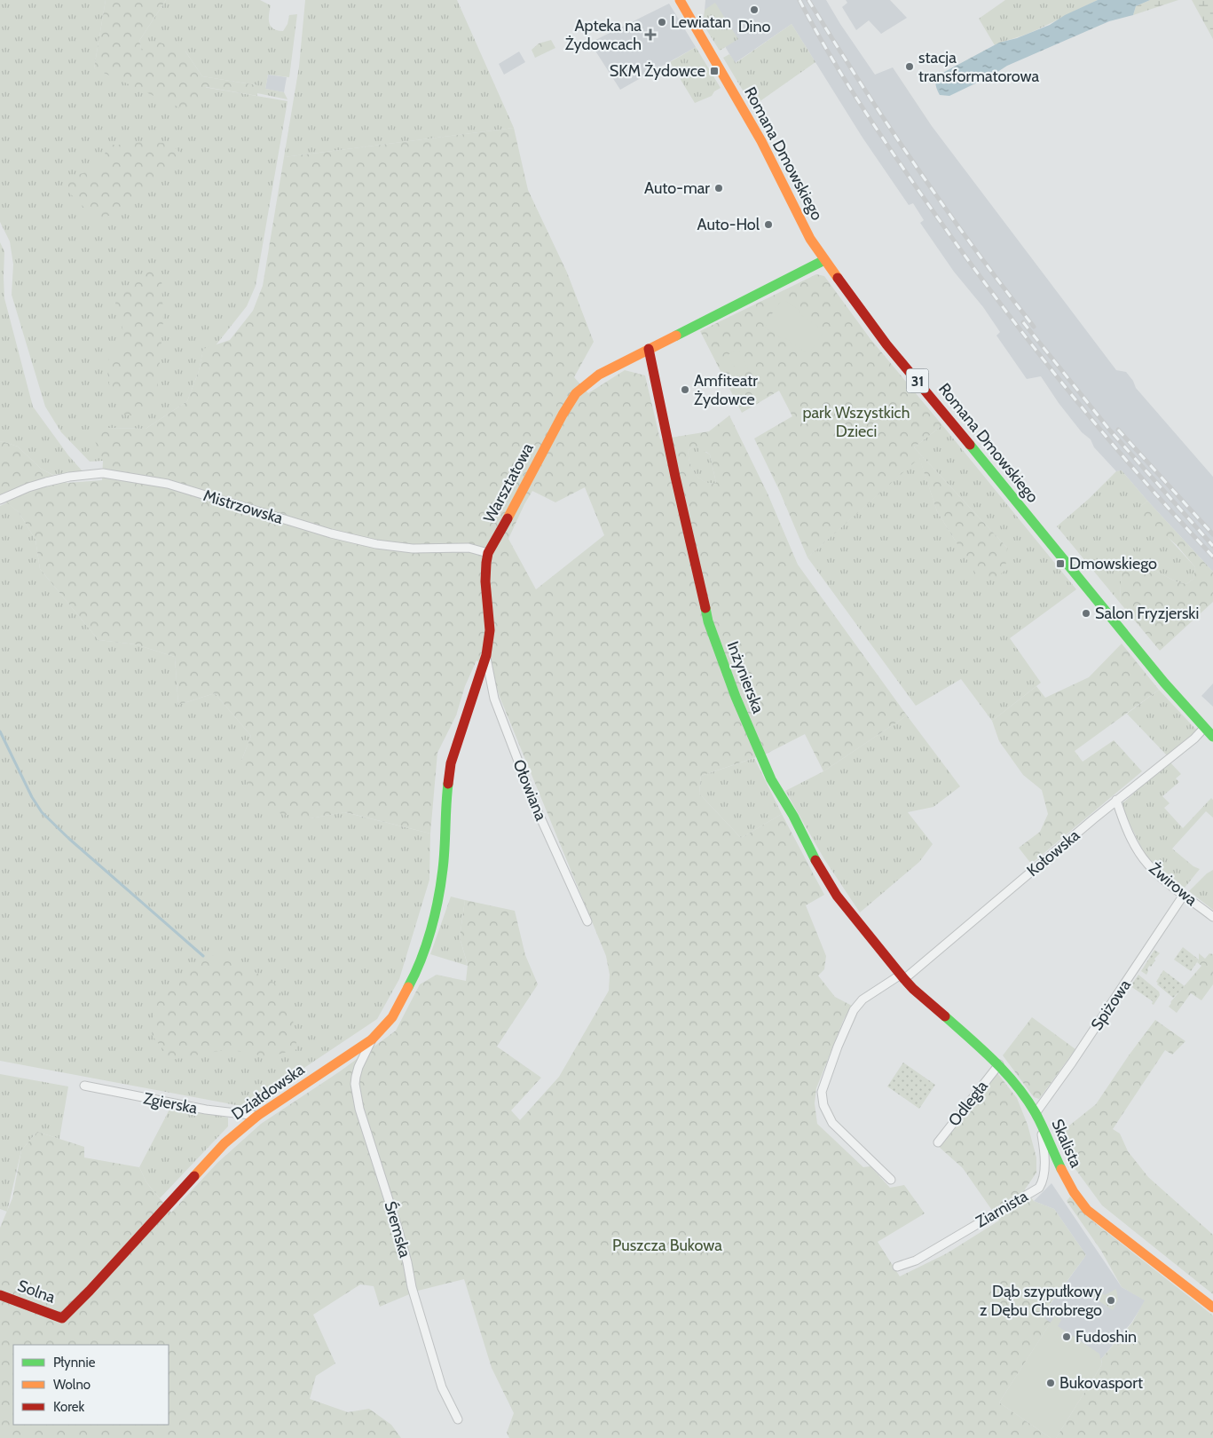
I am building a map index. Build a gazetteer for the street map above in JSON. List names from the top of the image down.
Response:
{
  "streets": {
    "street": [
      "Romana Dmowskiego",
      "31",
      "Warsztatowa",
      "Mistrzowska",
      "Inżynierska",
      "Ołowiana",
      "Kołowska",
      "Żwirowa",
      "Spiżowa",
      "Działdowska",
      "Zgierska",
      "Odległa",
      "Skalista",
      "Ziarnista",
      "Śremska",
      "Solna"
    ]
  },
  "crossings": [
    ["Romana Dmowskiego", "31"],
    ["Romana Dmowskiego", "Warsztatowa"],
    ["Romana Dmowskiego", "Kołowska"],
    ["31", "Kołowska"],
    ["Warsztatowa", "Mistrzowska"],
    ["Warsztatowa", "Inżynierska"],
    ["Warsztatowa", "Ołowiana"],
    ["Warsztatowa", "Działdowska"],
    ["Inżynierska", "Kołowska"],
    ["Inżynierska", "Skalista"],
    ["Kołowska", "Żwirowa"],
    ["Kołowska", "Skalista"],
    ["Żwirowa", "Spiżowa"],
    ["Spiżowa", "Skalista"],
    ["Spiżowa", "Ziarnista"],
    ["Działdowska", "Zgierska"],
    ["Działdowska", "Śremska"],
    ["Działdowska", "Solna"],
    ["Odległa", "Skalista"],
    ["Skalista", "Ziarnista"]
  ],
  "parks": ["park Wszystkich Dzieci", "Puszcza Bukowa"],
  "places": {
    "other": [
      "Dino",
      "Lewiatan",
      "stacja transformatorowa",
      "Auto-mar",
      "Auto-Hol",
      "Amfiteatr Żydowce",
      "Salon Fryzjerski",
      "Dąb szypułkowy z Dębu Chrobrego",
      "Fudoshin",
      "Bukovasport"
    ],
    "health": ["Apteka na Żydowcach"],
    "transit": ["SKM Żydowce", "Dmowskiego"]
  },
  "legend": ["Płynnie", "Wolno", "Korek"]
}
